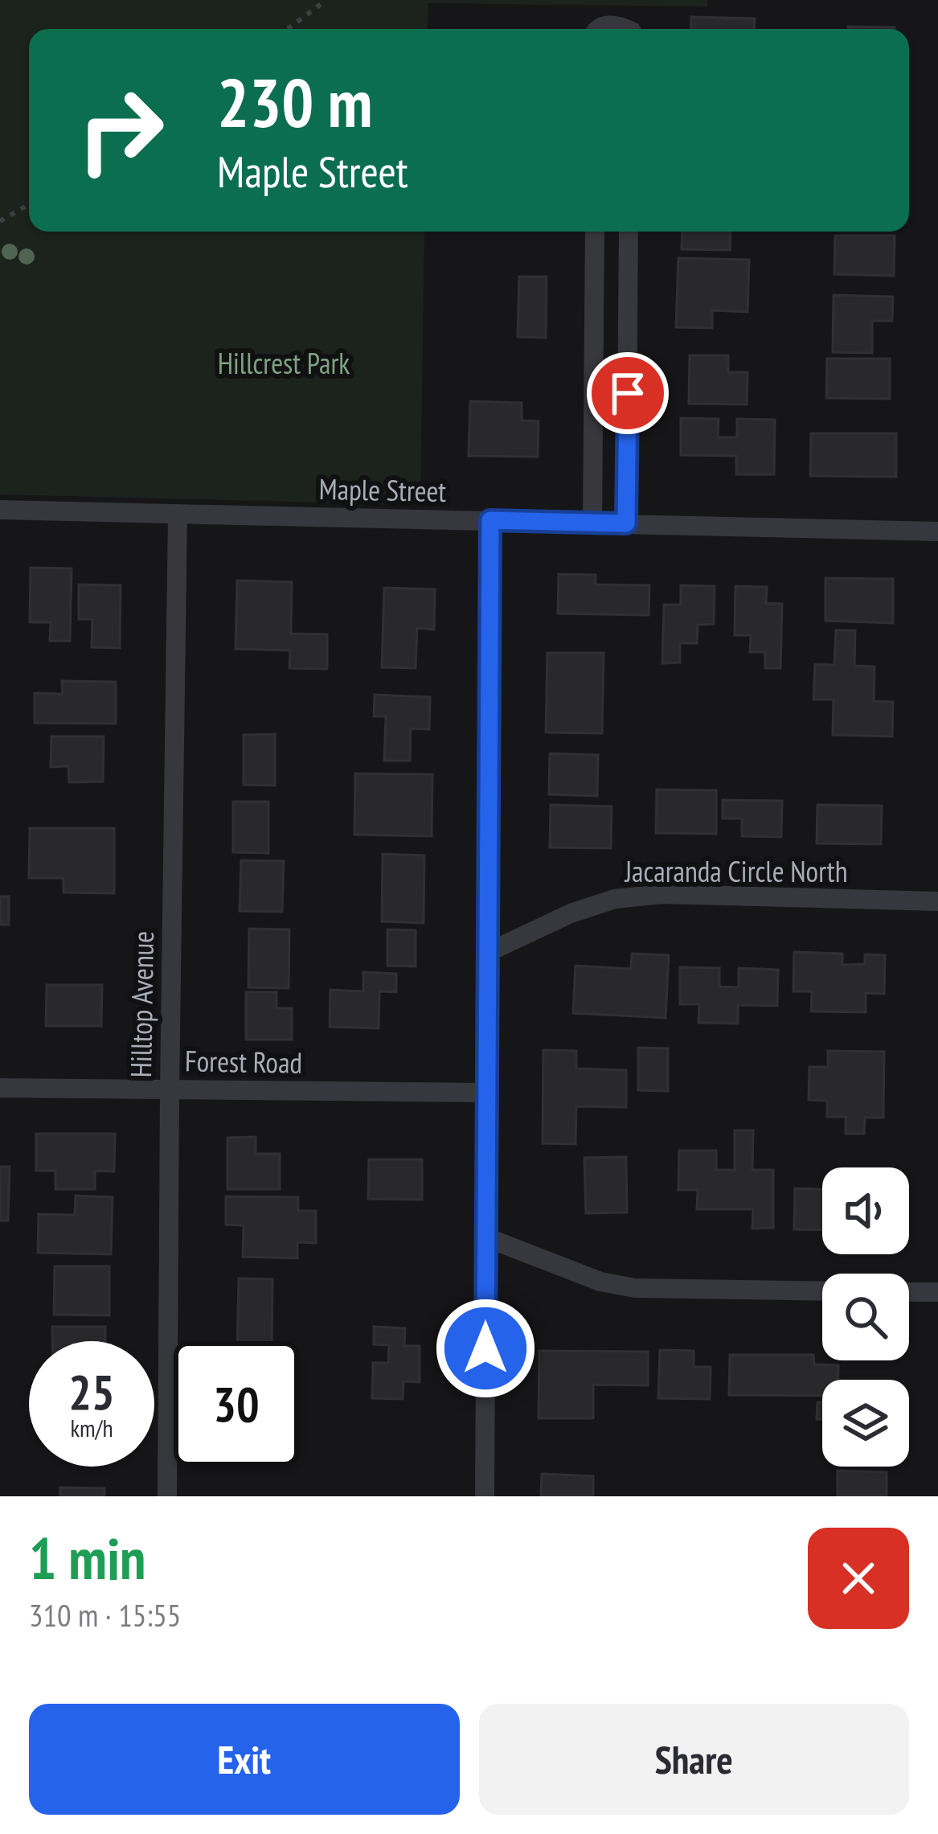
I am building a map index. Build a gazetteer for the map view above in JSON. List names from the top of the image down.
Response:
{
  "streets": {
    "street": [
      "Maple Street",
      "Jacaranda Circle North",
      "Hilltop Avenue",
      "Forest Road"
    ]
  },
  "crossings": [
    ["Maple Street", "Hilltop Avenue"],
    ["Hilltop Avenue", "Forest Road"]
  ],
  "parks": ["Hillcrest Park"],
  "page": {
    "turn": ["230 m", "Maple Street"],
    "speed": "25 km/h",
    "limit": "30",
    "heading": ["1 min", "310 m · 15:55"],
    "buttons": ["Exit", "Share"]
  }
}
